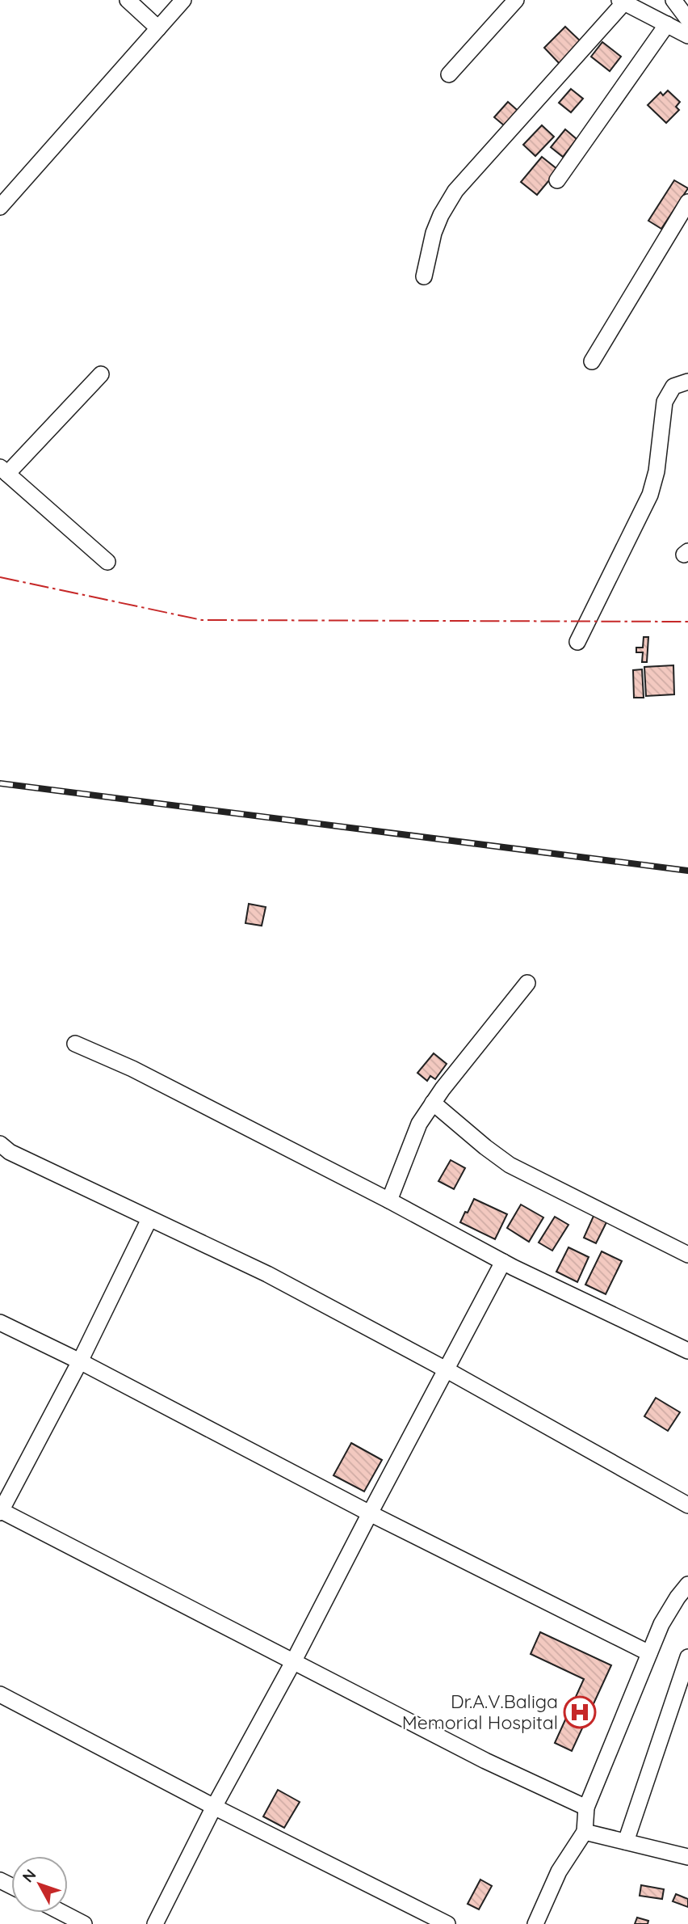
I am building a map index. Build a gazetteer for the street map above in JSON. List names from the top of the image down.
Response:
{
  "places": {
    "hospital": ["Dr.A.V.Baliga Memorial Hospital"]
  },
  "north": "top left"
}
